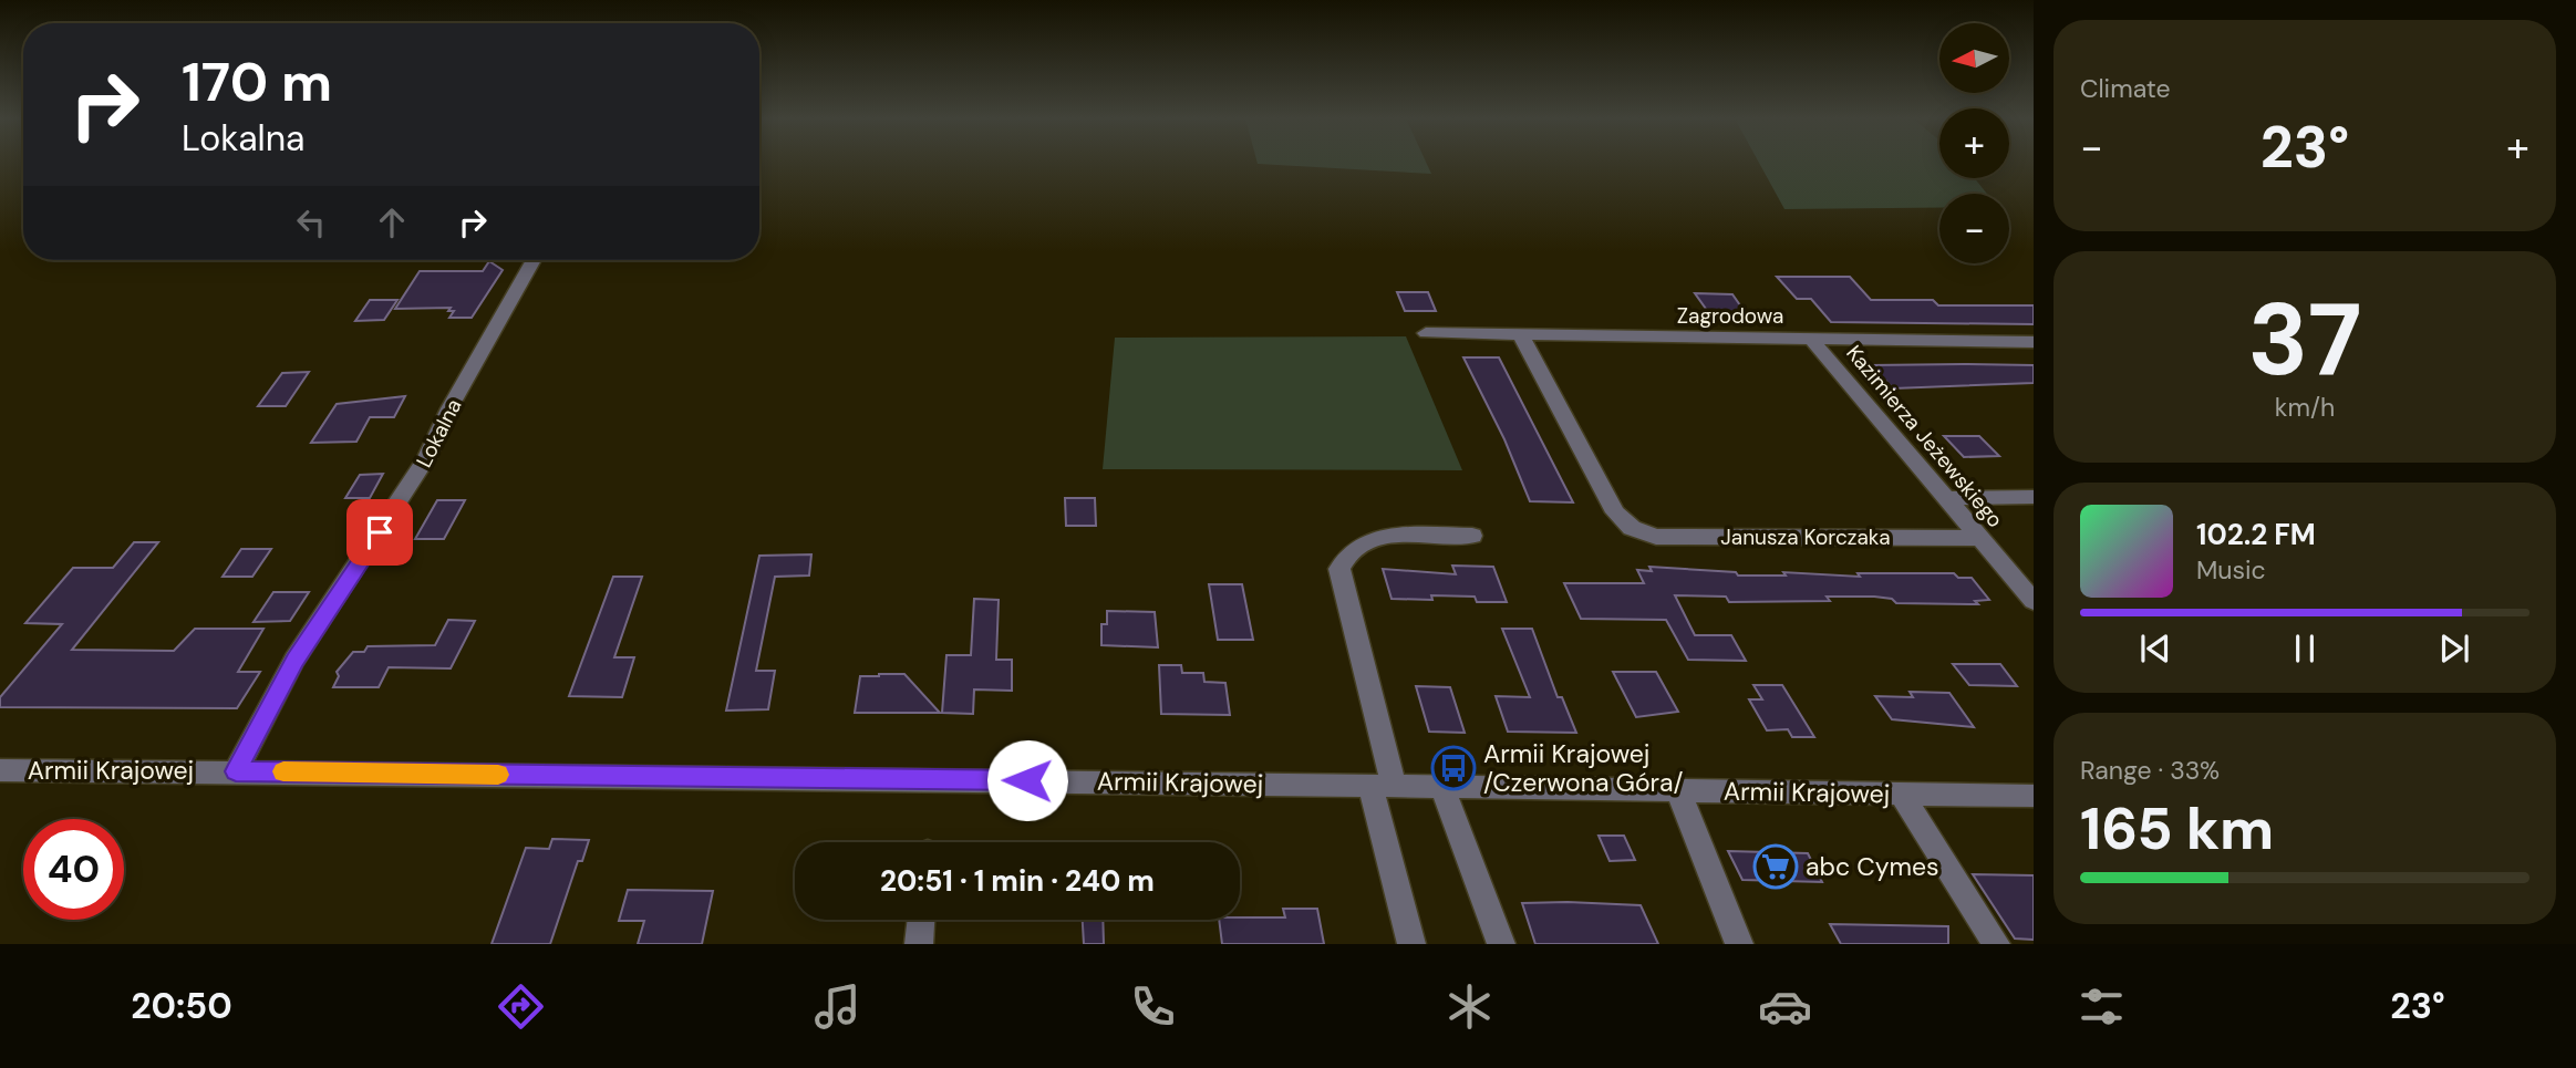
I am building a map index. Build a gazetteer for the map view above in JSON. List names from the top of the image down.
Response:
{
  "streets": {
    "street": [
      "Zagrodowa",
      "Lokalna",
      "Kazimierza Jeżewskiego",
      "Janusza Korczaka",
      "Armii Krajowej"
    ]
  },
  "crossings": [
    ["Zagrodowa", "Kazimierza Jeżewskiego"],
    ["Zagrodowa", "Janusza Korczaka"],
    ["Lokalna", "Armii Krajowej"],
    ["Kazimierza Jeżewskiego", "Janusza Korczaka"]
  ],
  "places": {
    "bus stop": ["Armii Krajowej /Czerwona Góra/"],
    "supermarket": ["abc Cymes"]
  },
  "north": "left",
  "page": {
    "tile": [
      "Climate",
      ["37", "km/h"],
      ["Range · 33%", "165 km"]
    ],
    "map_buttons": ["+", "−"],
    "turn": ["170 m", "Lokalna"],
    "heat": ["−", "23°", "+"],
    "song": ["102.2 FM", "Music"],
    "limit": "40",
    "trip": "20:51 · 1 min · 240 m",
    "tabs": ["20:50", "23°"]
  }
}
